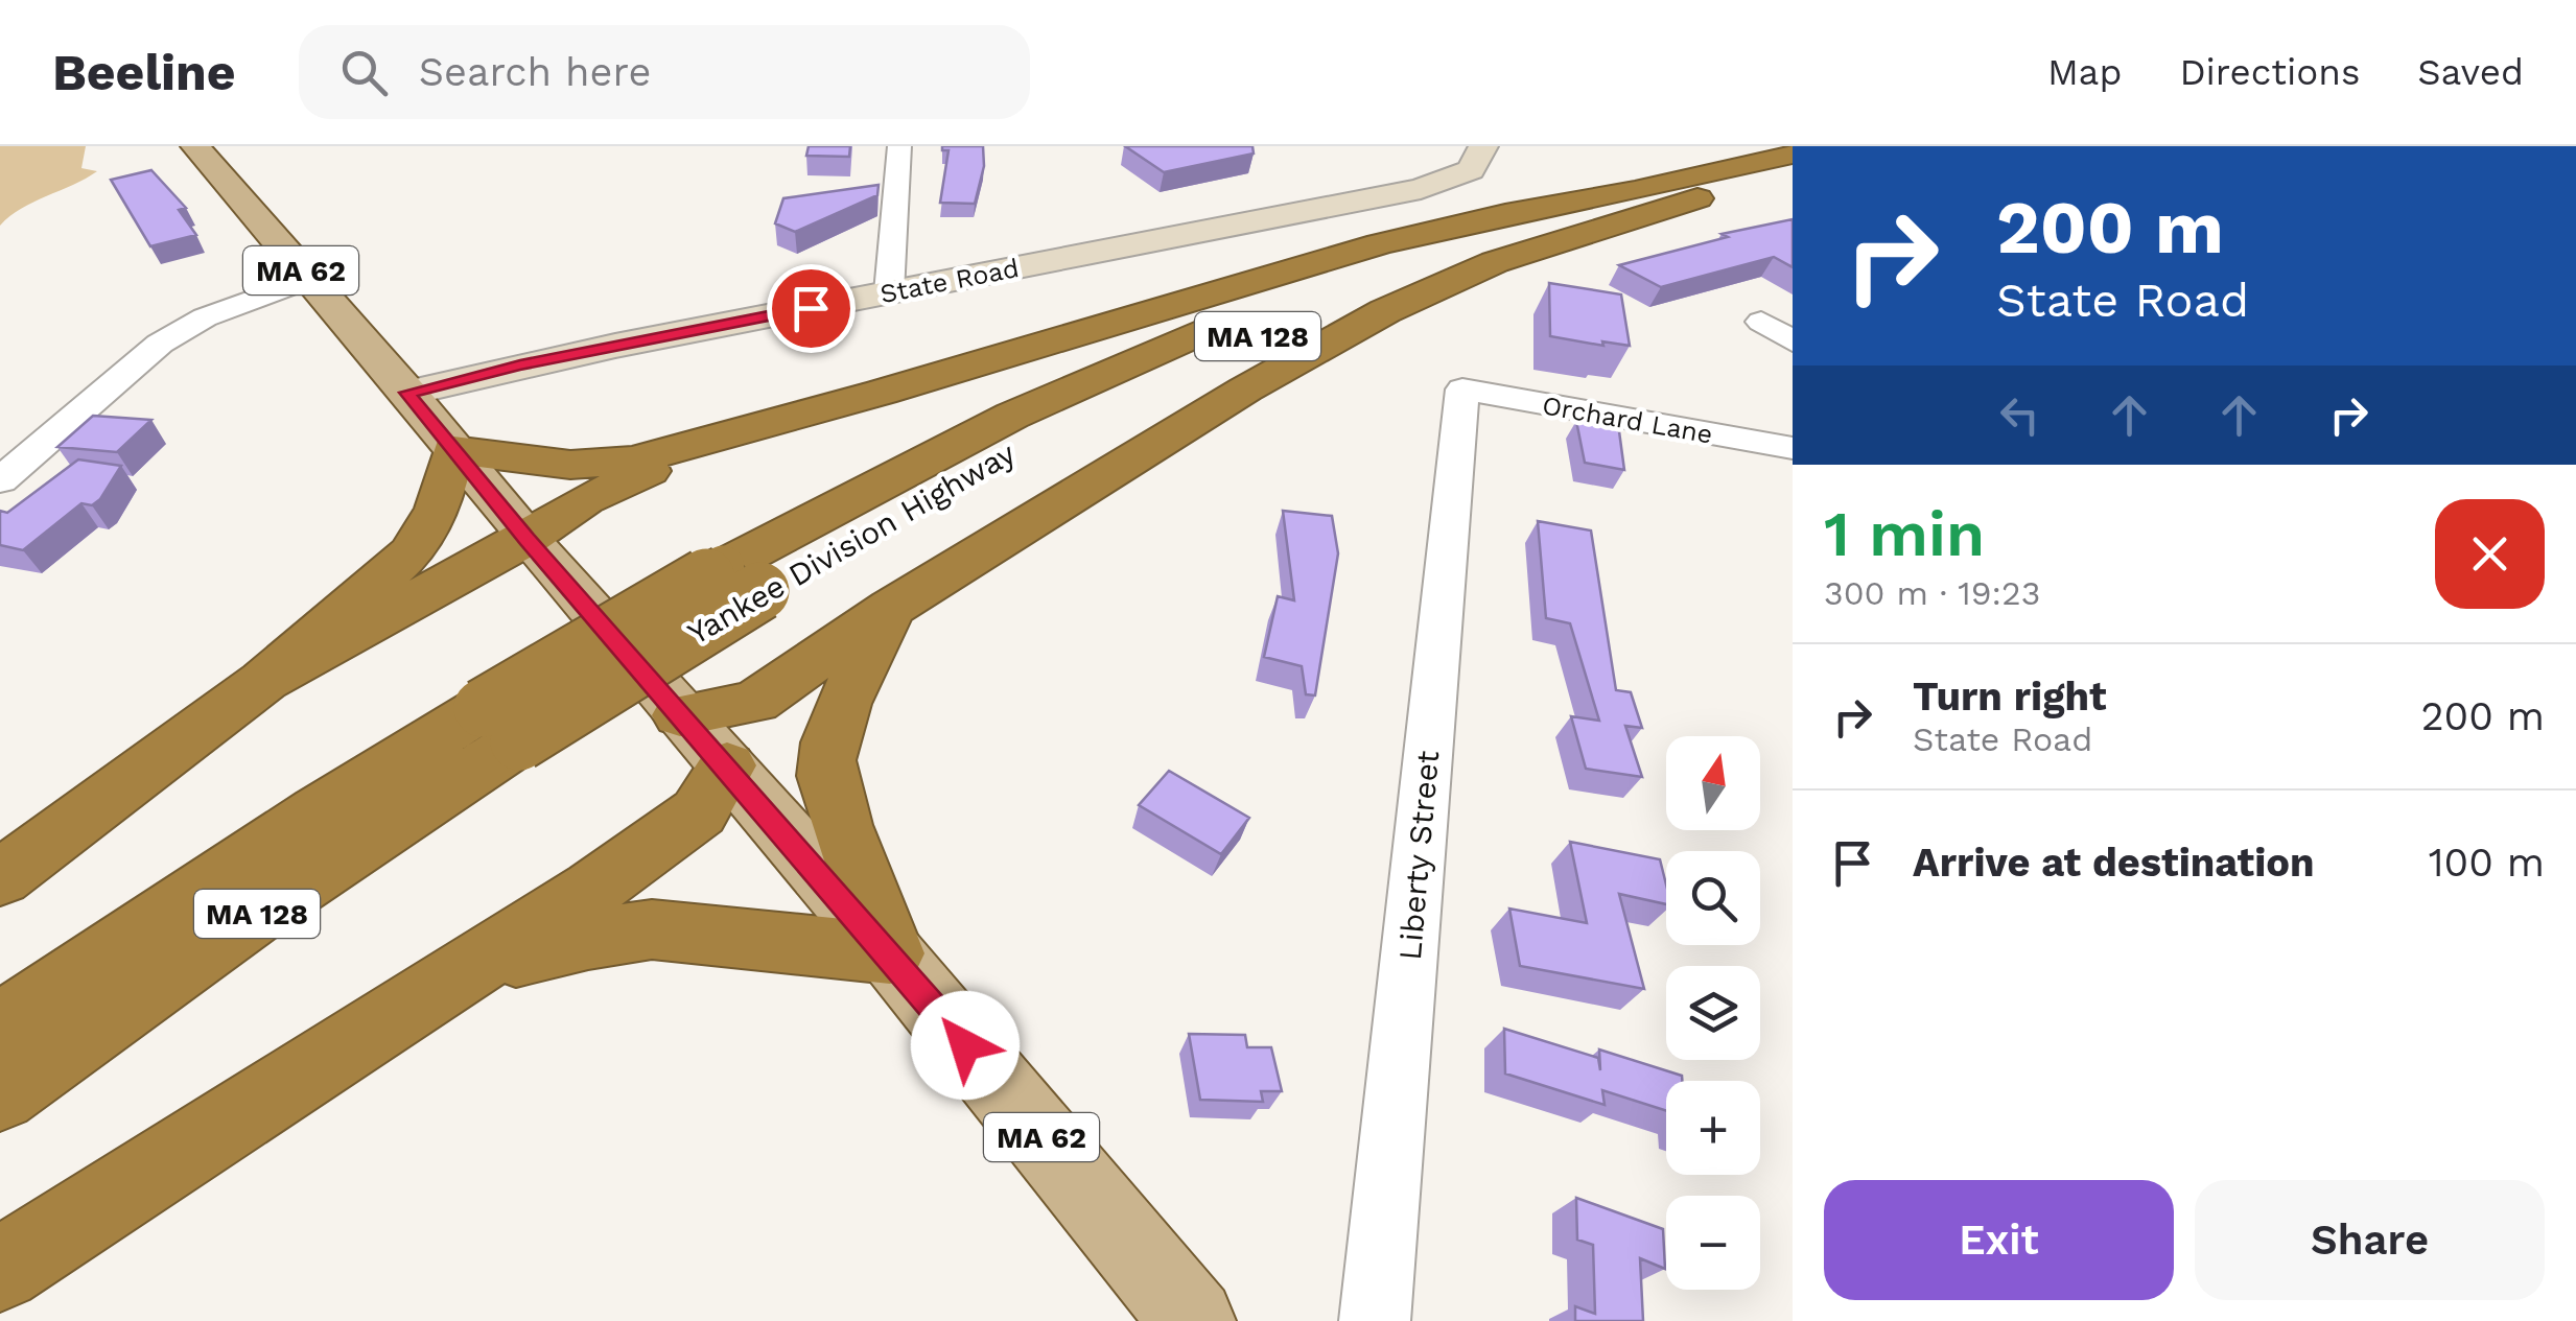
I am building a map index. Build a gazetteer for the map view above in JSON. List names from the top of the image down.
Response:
{
  "streets": {
    "highway": ["MA 128", "Yankee Division Highway"],
    "main road": ["MA 62", "State Road"],
    "street": ["Orchard Lane", "Liberty Street"]
  },
  "crossings": [
    ["MA 62", "State Road"],
    ["Orchard Lane", "Liberty Street"]
  ],
  "north": "top",
  "page": {
    "header": "Beeline",
    "search": "Search here",
    "nav": ["Map", "Directions", "Saved"],
    "turn": ["200 m", "State Road"],
    "heading": ["1 min", "300 m · 19:23"],
    "list": [
      {
        "name": "Turn right",
        "note": "State Road",
        "value": "200 m"
      },
      {
        "name": "Arrive at destination",
        "value": "100 m"
      }
    ],
    "map_buttons": ["+", "−"],
    "buttons": ["Exit", "Share"]
  }
}
